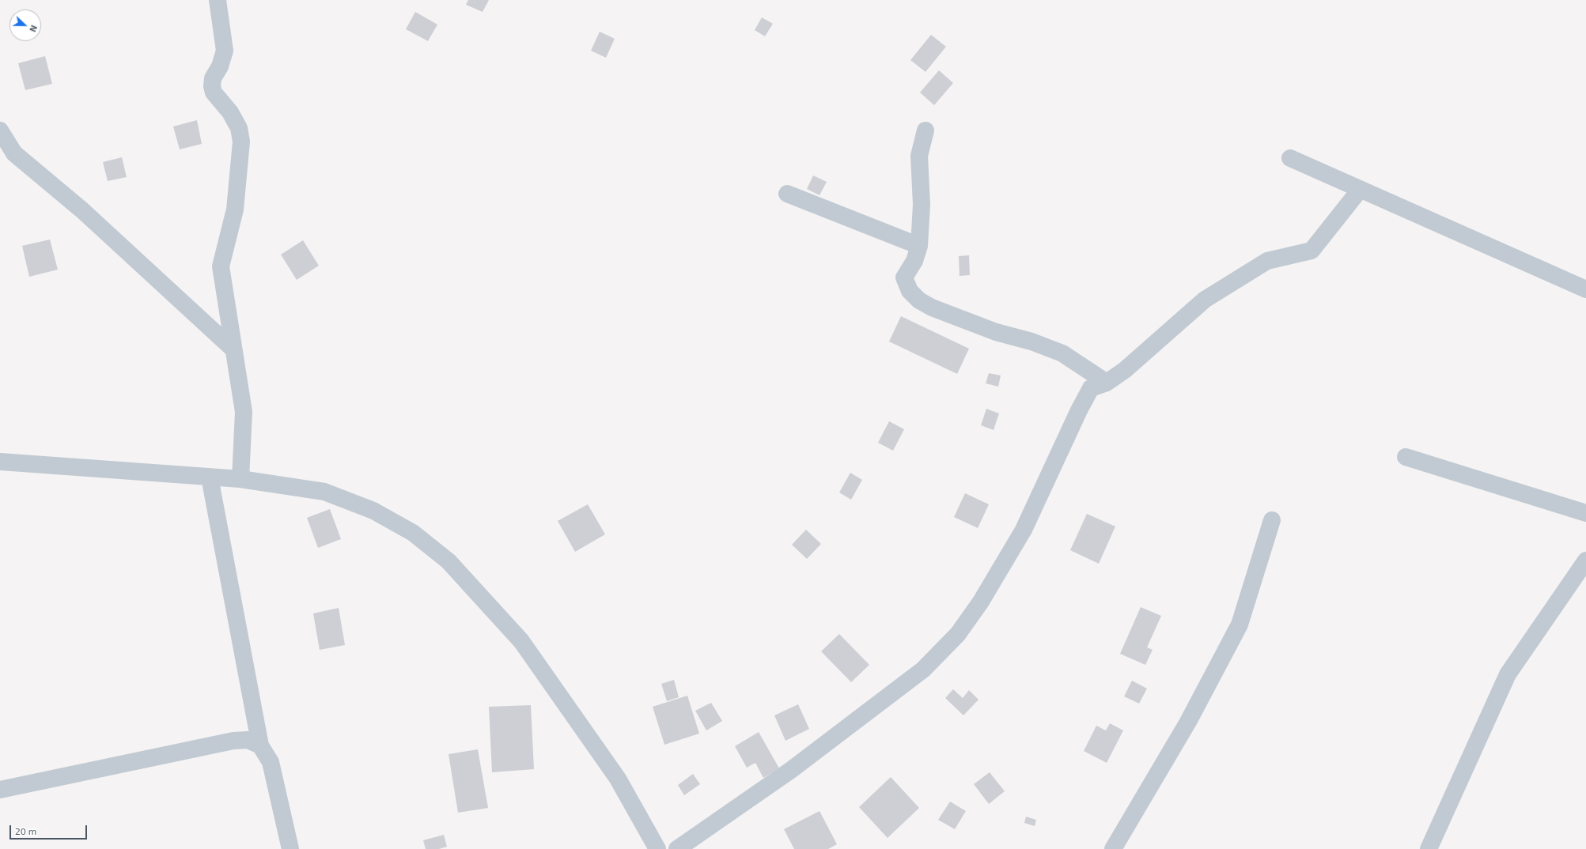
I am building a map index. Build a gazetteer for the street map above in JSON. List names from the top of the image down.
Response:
{
  "scale_bar": "20 m",
  "north": "right"
}
